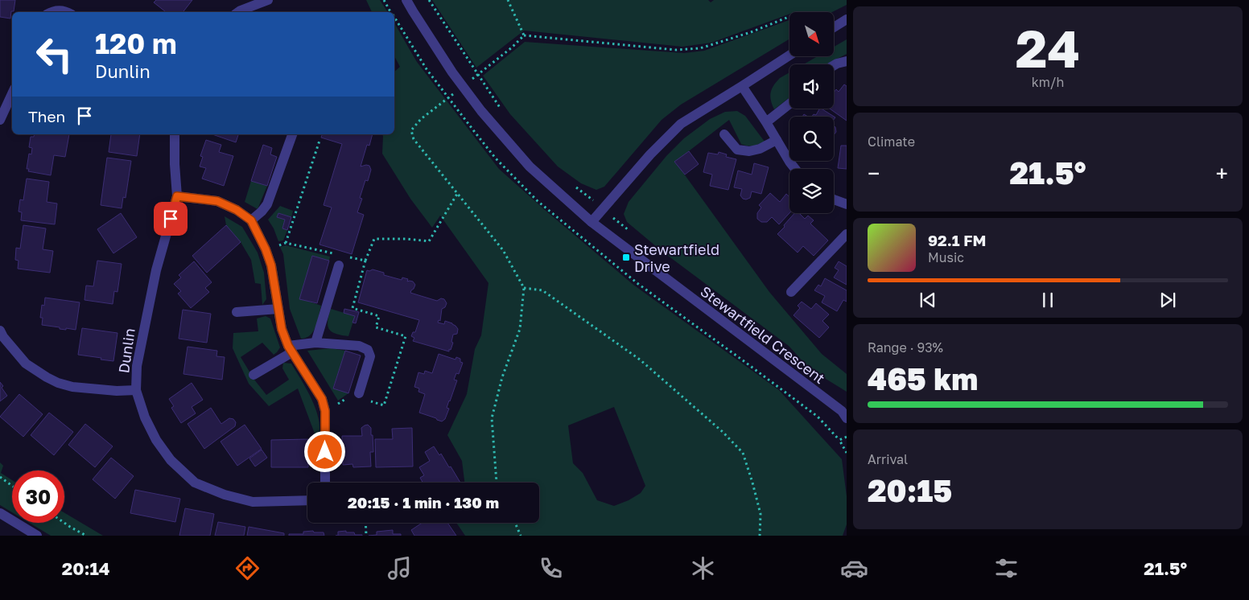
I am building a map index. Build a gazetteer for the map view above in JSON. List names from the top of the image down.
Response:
{
  "streets": {
    "street": ["Stewartfield Crescent", "Dunlin"]
  },
  "places": {
    "transit": ["Stewartfield Drive"]
  },
  "north": "bottom right",
  "page": {
    "tile": [
      ["24", "km/h"],
      "Climate",
      ["Range · 93%", "465 km"],
      ["Arrival", "20:15"]
    ],
    "turn": ["120 m", "Dunlin"],
    "then": "Then",
    "heat": ["−", "21.5°", "+"],
    "song": ["92.1 FM", "Music"],
    "limit": "30",
    "trip": "20:15 · 1 min · 130 m",
    "tabs": ["20:14", "21.5°"]
  }
}
